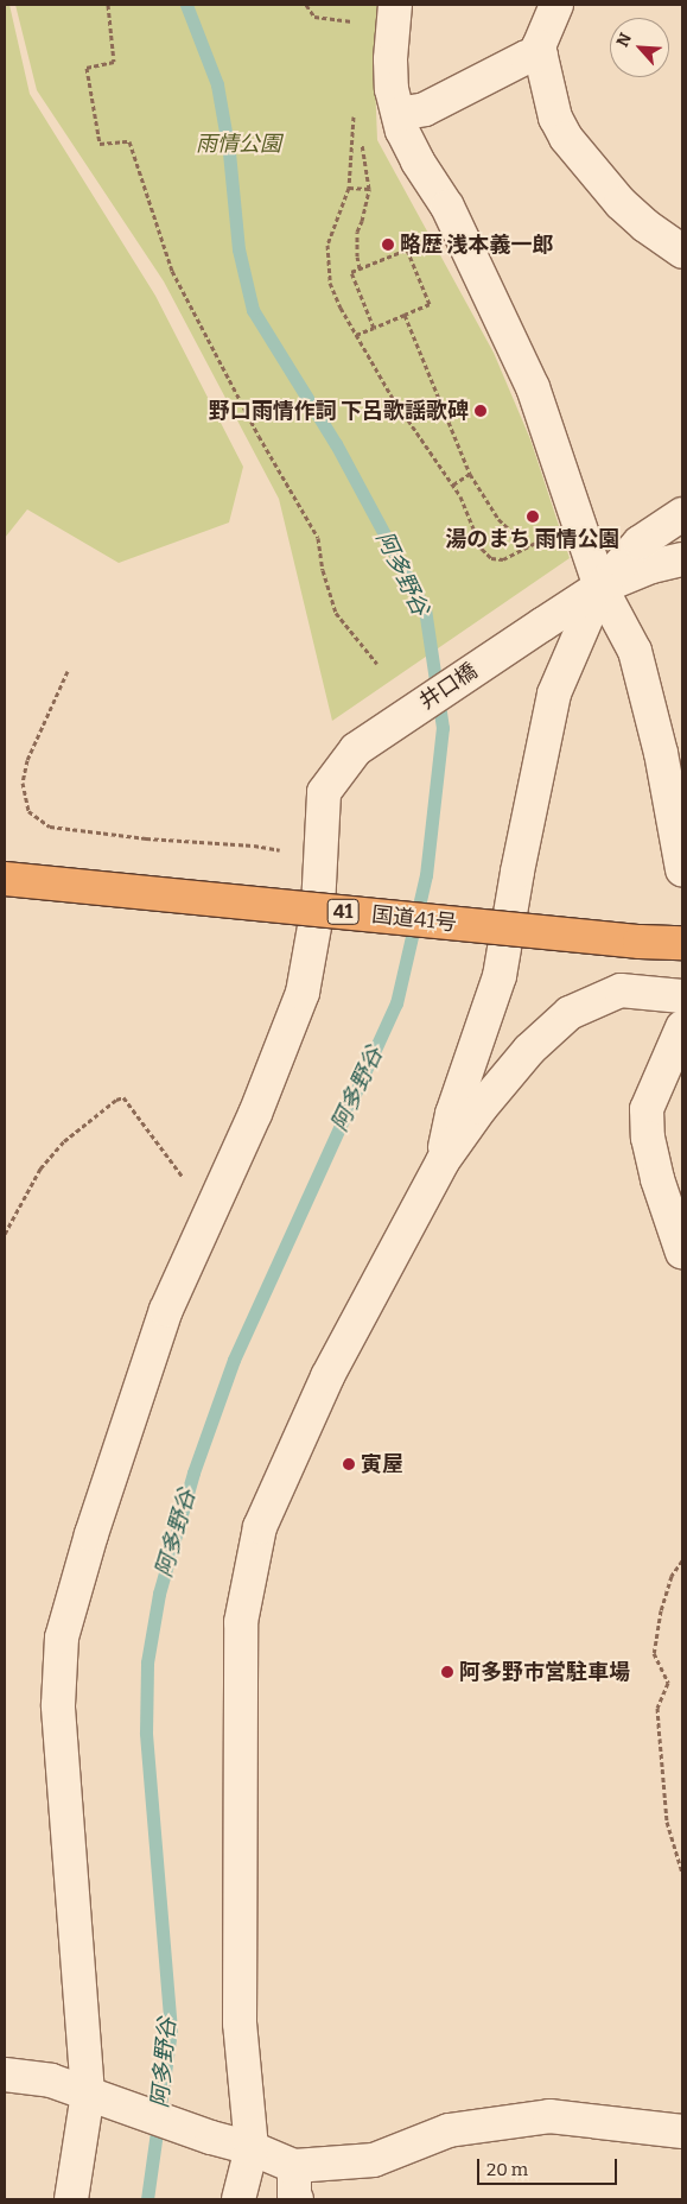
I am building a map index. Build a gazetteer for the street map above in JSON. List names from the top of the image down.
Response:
{
  "streets": {
    "highway": ["41", "国道41号"],
    "street": ["井口橋"]
  },
  "water": ["阿多野谷"],
  "parks": ["雨情公園"],
  "places": [
    "略歴 浅本義一郎",
    "野口雨情作詞 下呂歌謡歌碑",
    "湯のまち 雨情公園",
    "寅屋",
    "阿多野市営駐車場"
  ],
  "scale_bar": "20 m",
  "north": "top left"
}
